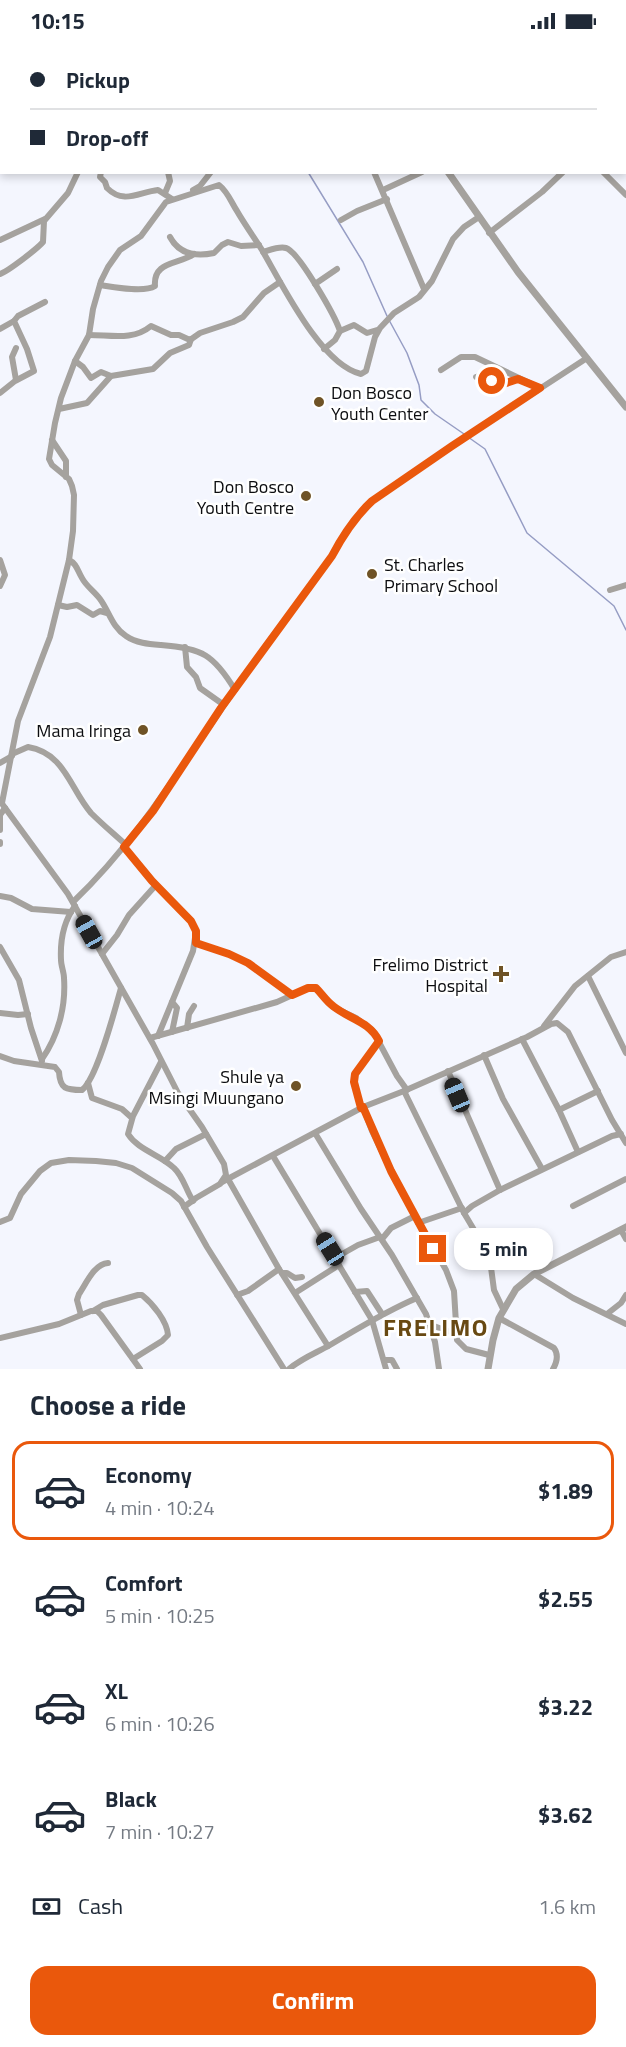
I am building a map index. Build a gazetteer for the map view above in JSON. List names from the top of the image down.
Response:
{
  "districts": ["FRELIMO"],
  "places": {
    "other": [
      "Don Bosco Youth Center",
      "Don Bosco Youth Centre",
      "St. Charles Primary School",
      "Mama Iringa",
      "Shule ya Msingi Muungano"
    ],
    "health": ["Frelimo District Hospital"]
  },
  "page": {
    "status": "10:15",
    "banner": ["Pickup", "Drop-off"],
    "bubble": "5 min",
    "heading": "Choose a ride",
    "list": [
      {
        "name": "Economy",
        "note": "4 min · 10:24",
        "value": "$1.89"
      },
      {
        "name": "Comfort",
        "note": "5 min · 10:25",
        "value": "$2.55"
      },
      {
        "name": "XL",
        "note": "6 min · 10:26",
        "value": "$3.22"
      },
      {
        "name": "Black",
        "note": "7 min · 10:27",
        "value": "$3.62"
      }
    ],
    "pay": ["Cash", "1.6 km"],
    "buttons": "Confirm"
  }
}
